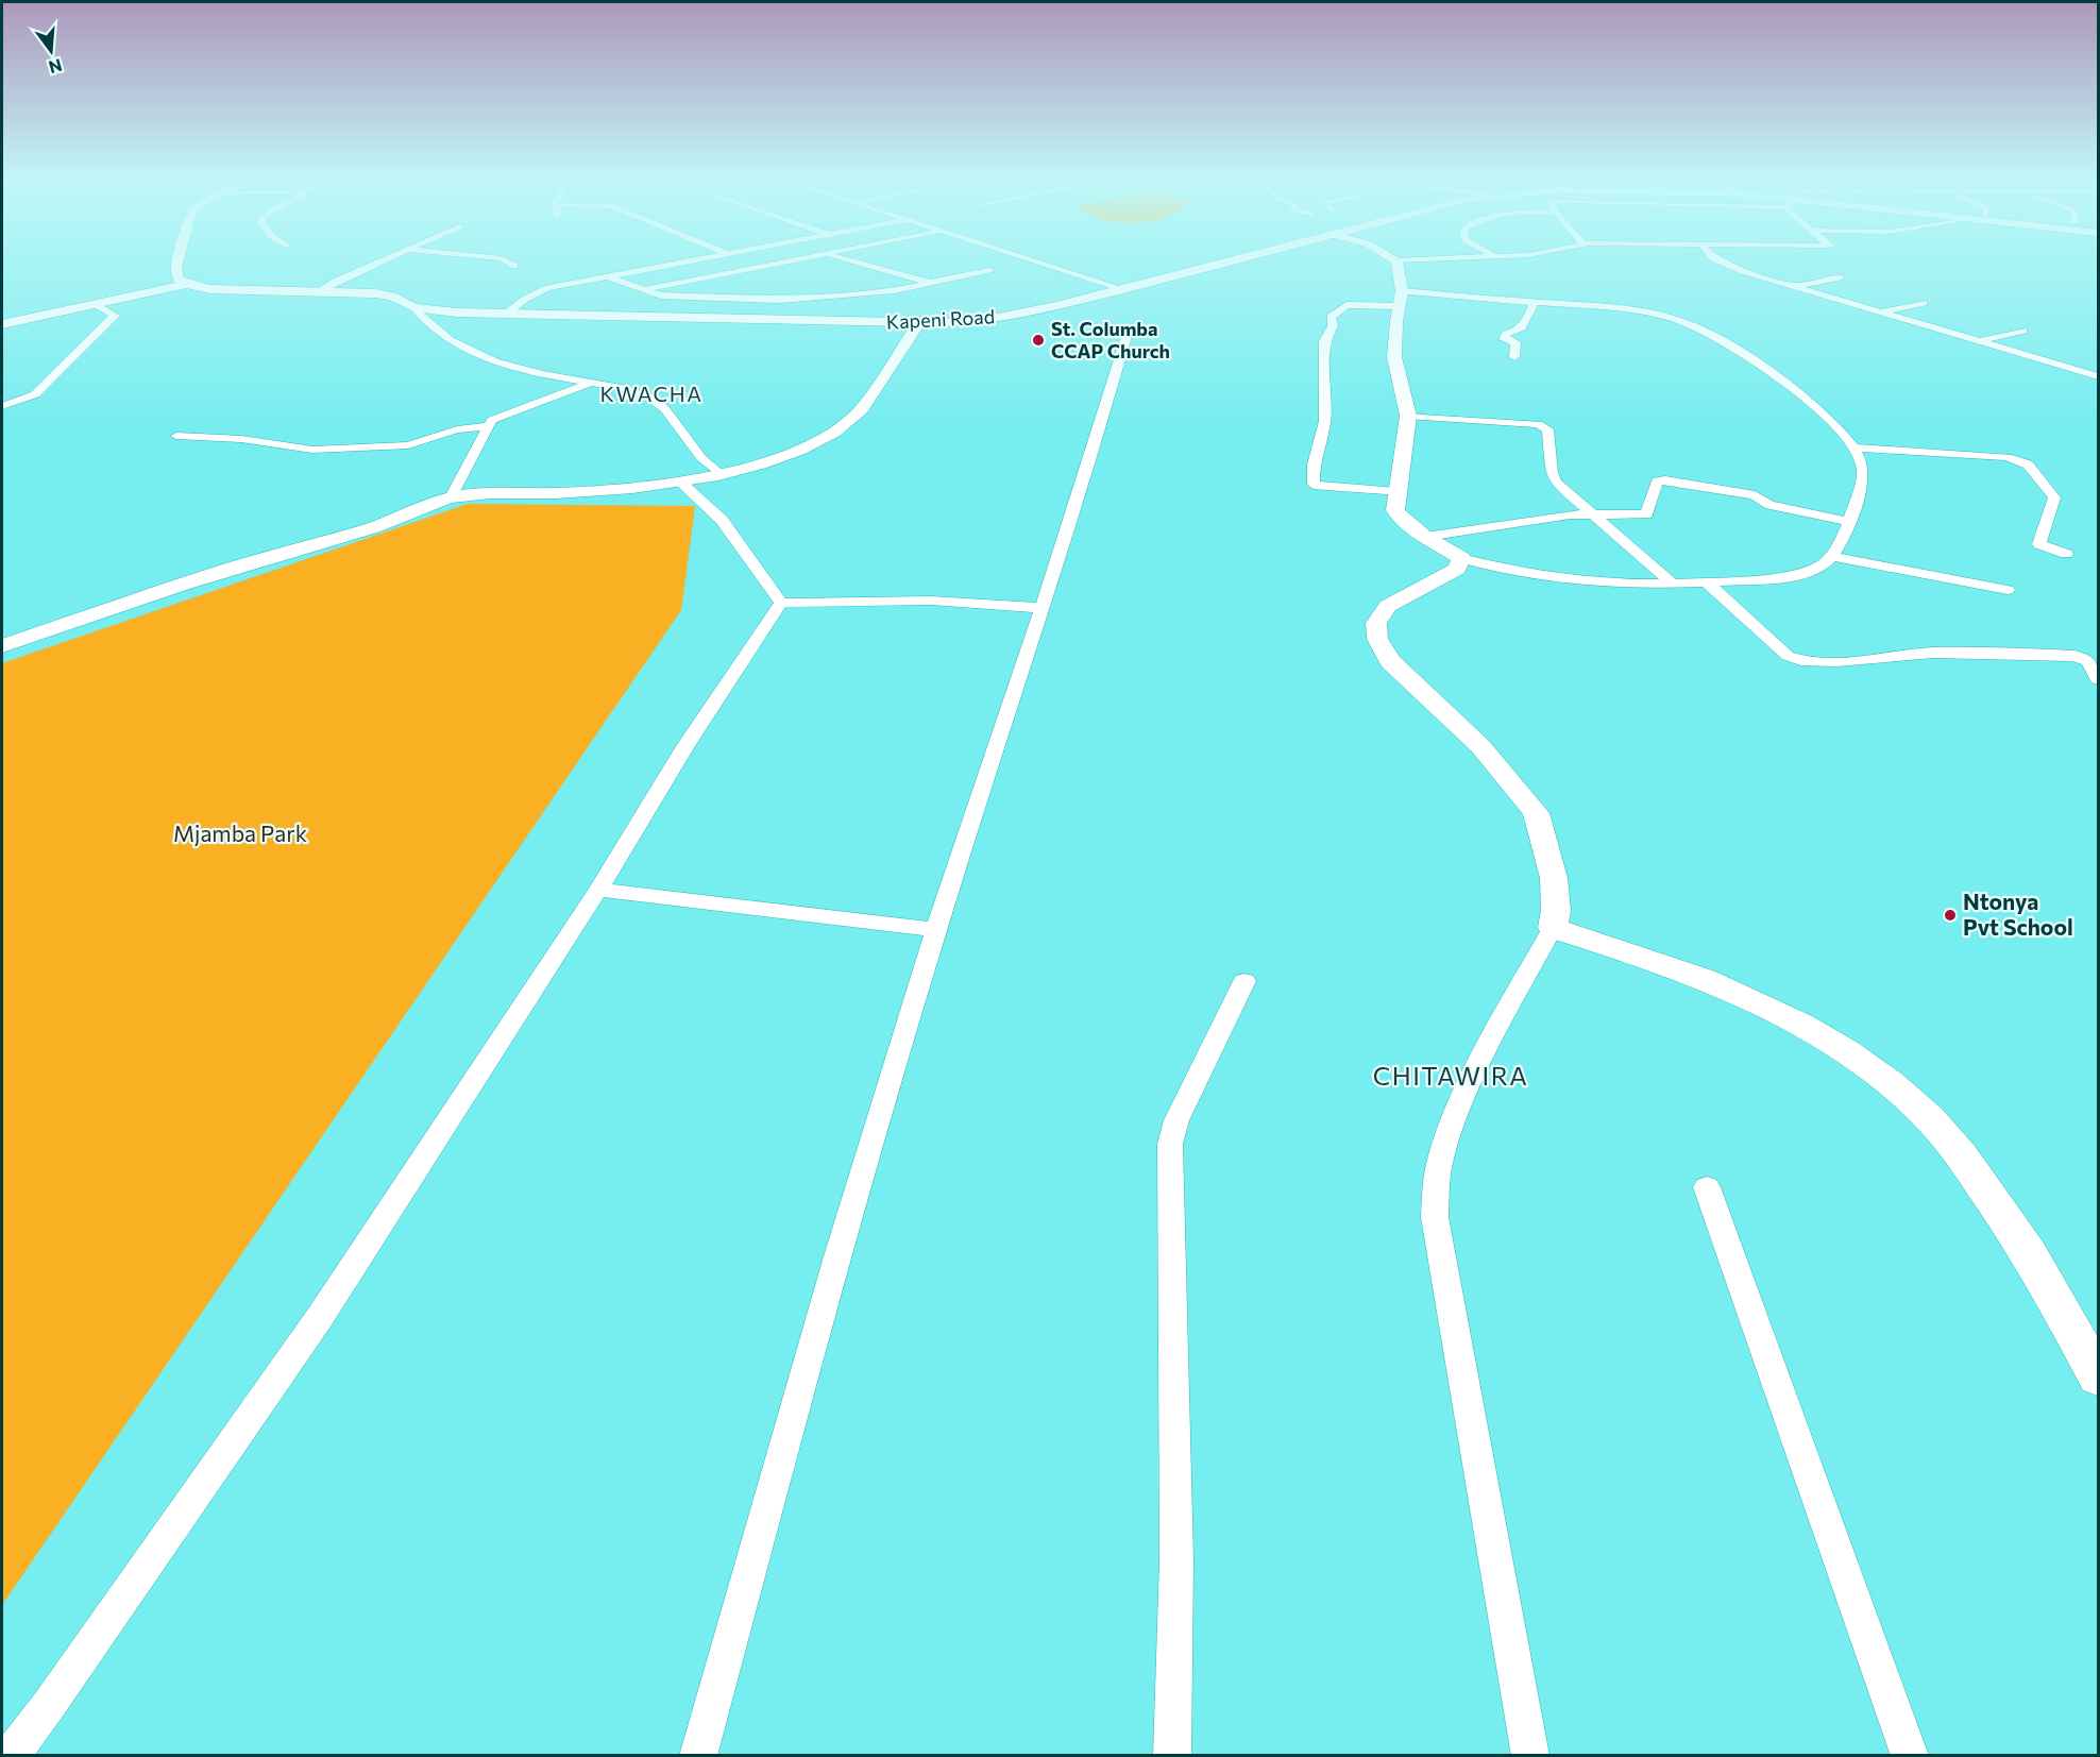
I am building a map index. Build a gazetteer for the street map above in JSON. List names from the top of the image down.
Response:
{
  "streets": {
    "main road": ["Kapeni Road"]
  },
  "districts": ["KWACHA", "CHITAWIRA"],
  "parks": ["Mjamba Park"],
  "places": ["St. Columba CCAP Church", "Ntonya Pvt School"],
  "north": "bottom"
}
